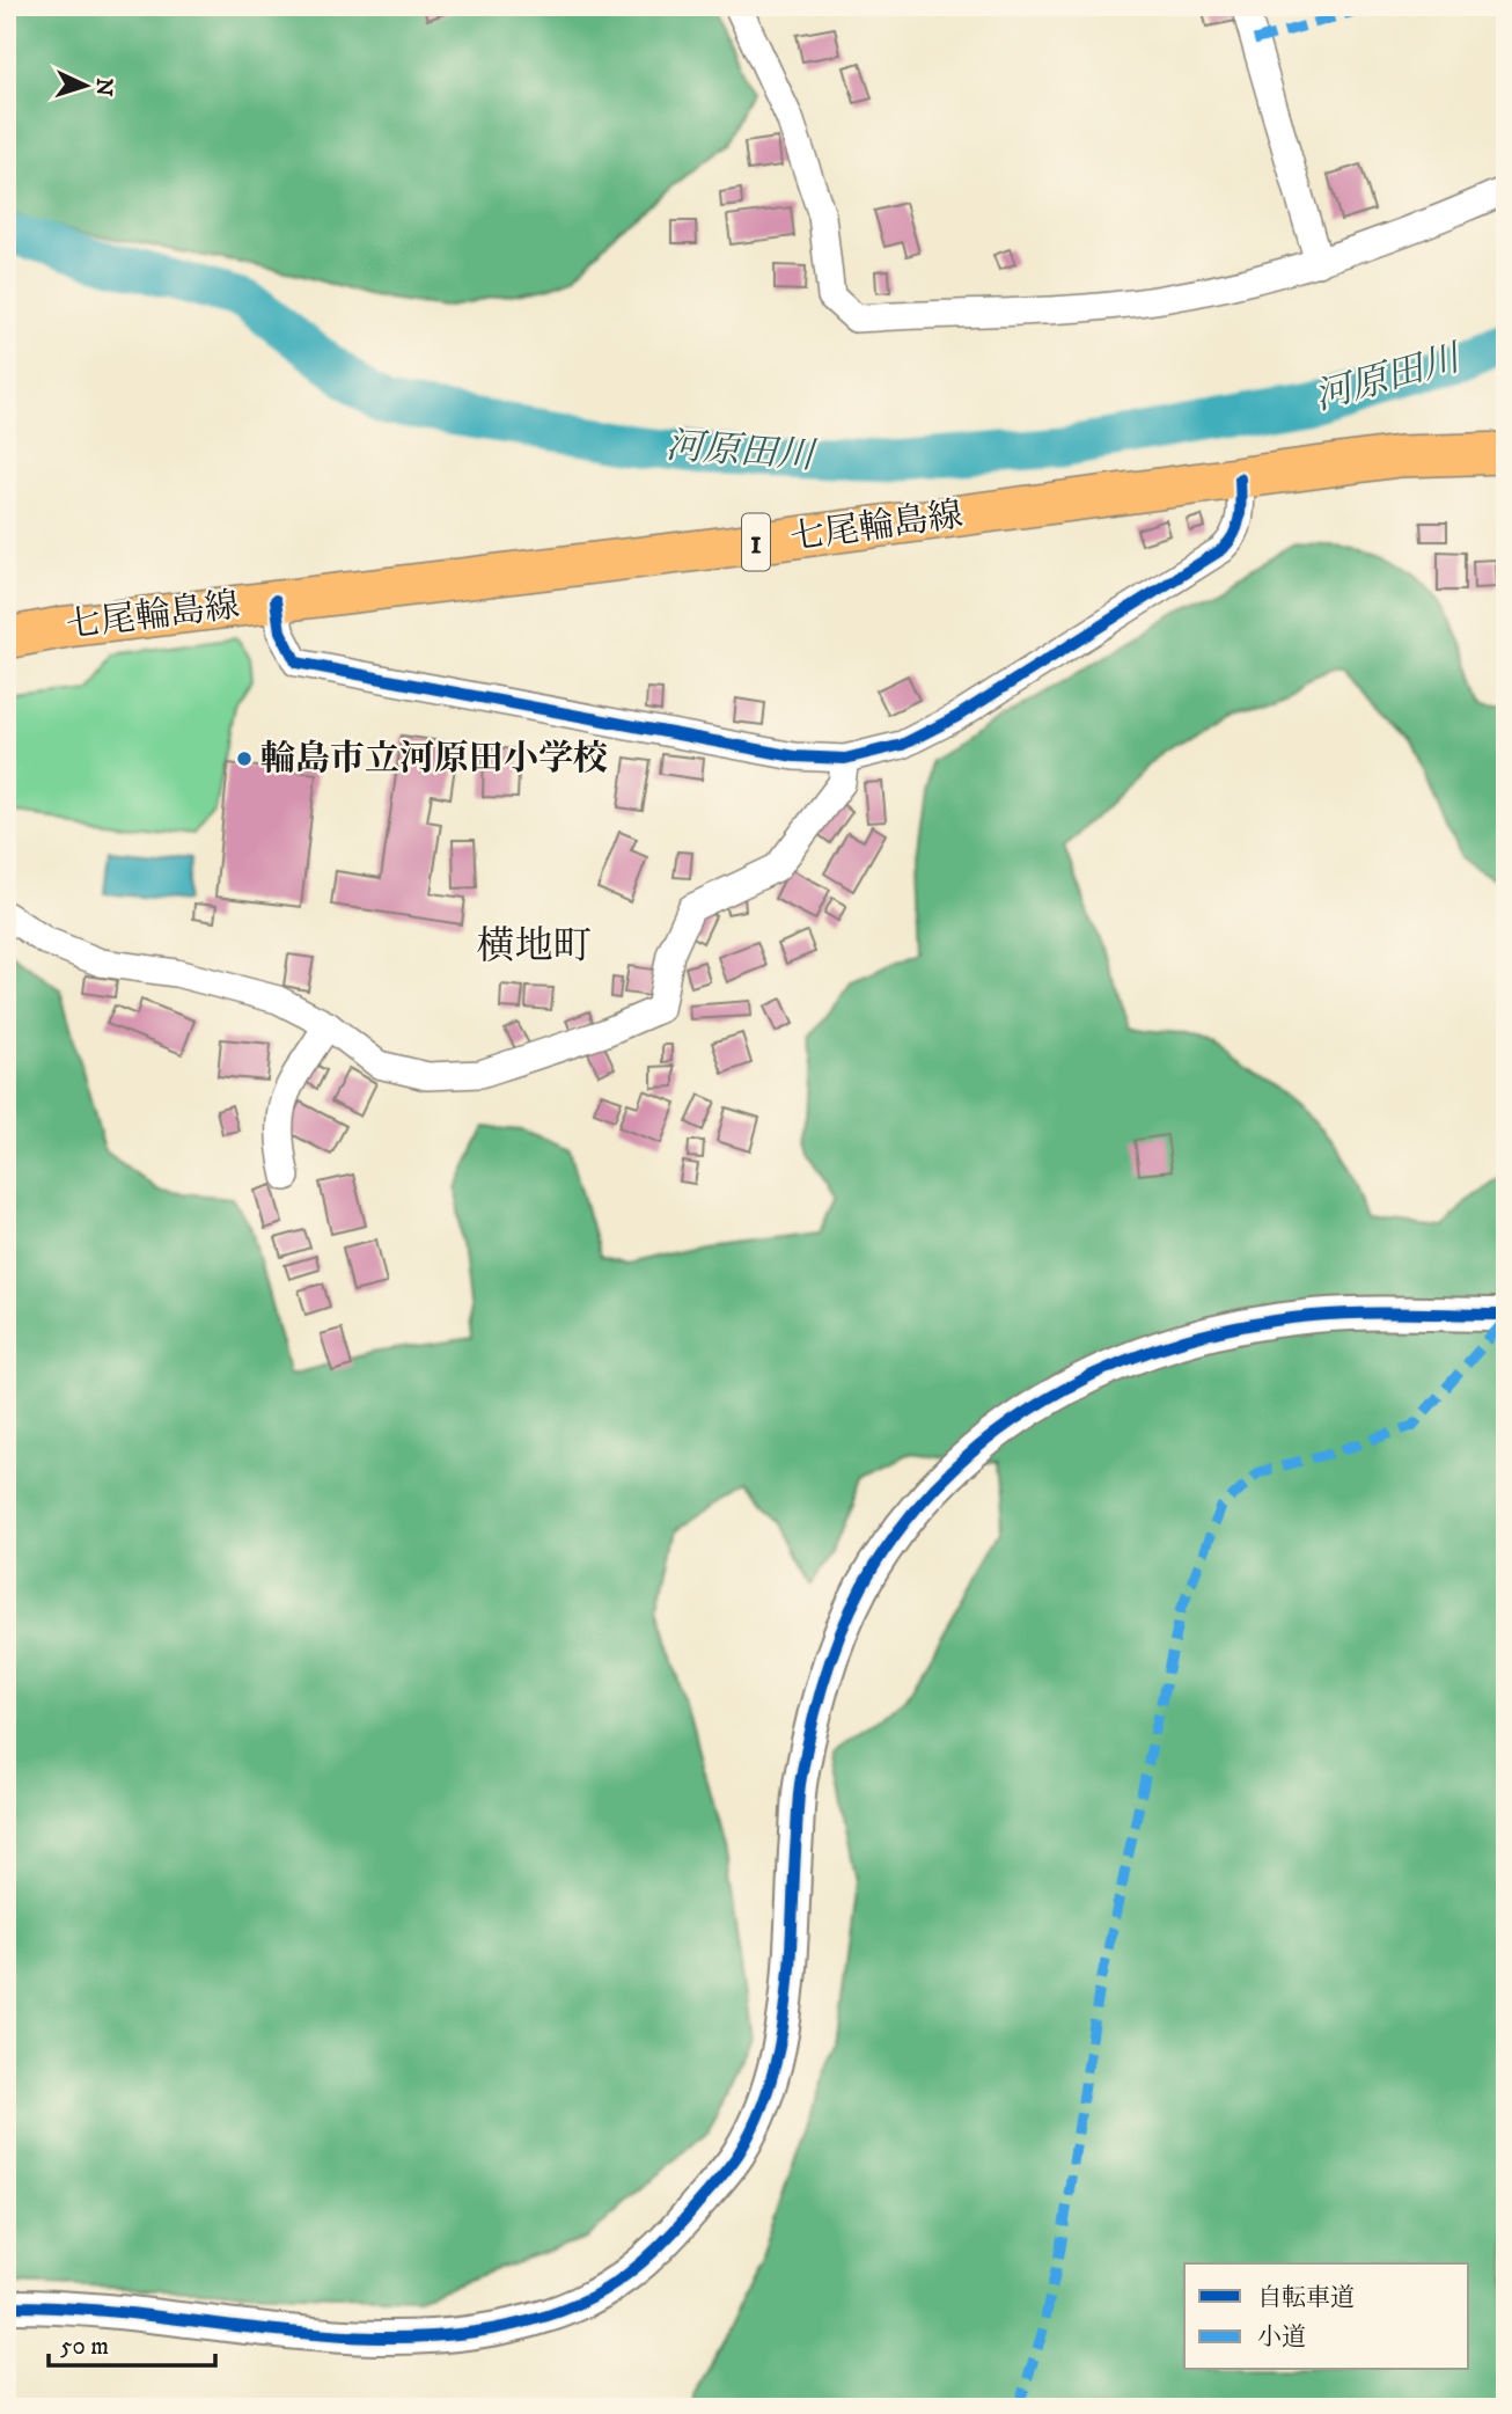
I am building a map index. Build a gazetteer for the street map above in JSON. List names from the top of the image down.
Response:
{
  "streets": {
    "main road": ["七尾輪島線", "1"]
  },
  "districts": ["横地町"],
  "water": ["河原田川"],
  "places": ["輪島市立河原田小学校"],
  "legend": ["自転車道", "小道"],
  "scale_bar": "50 m",
  "north": "right"
}
